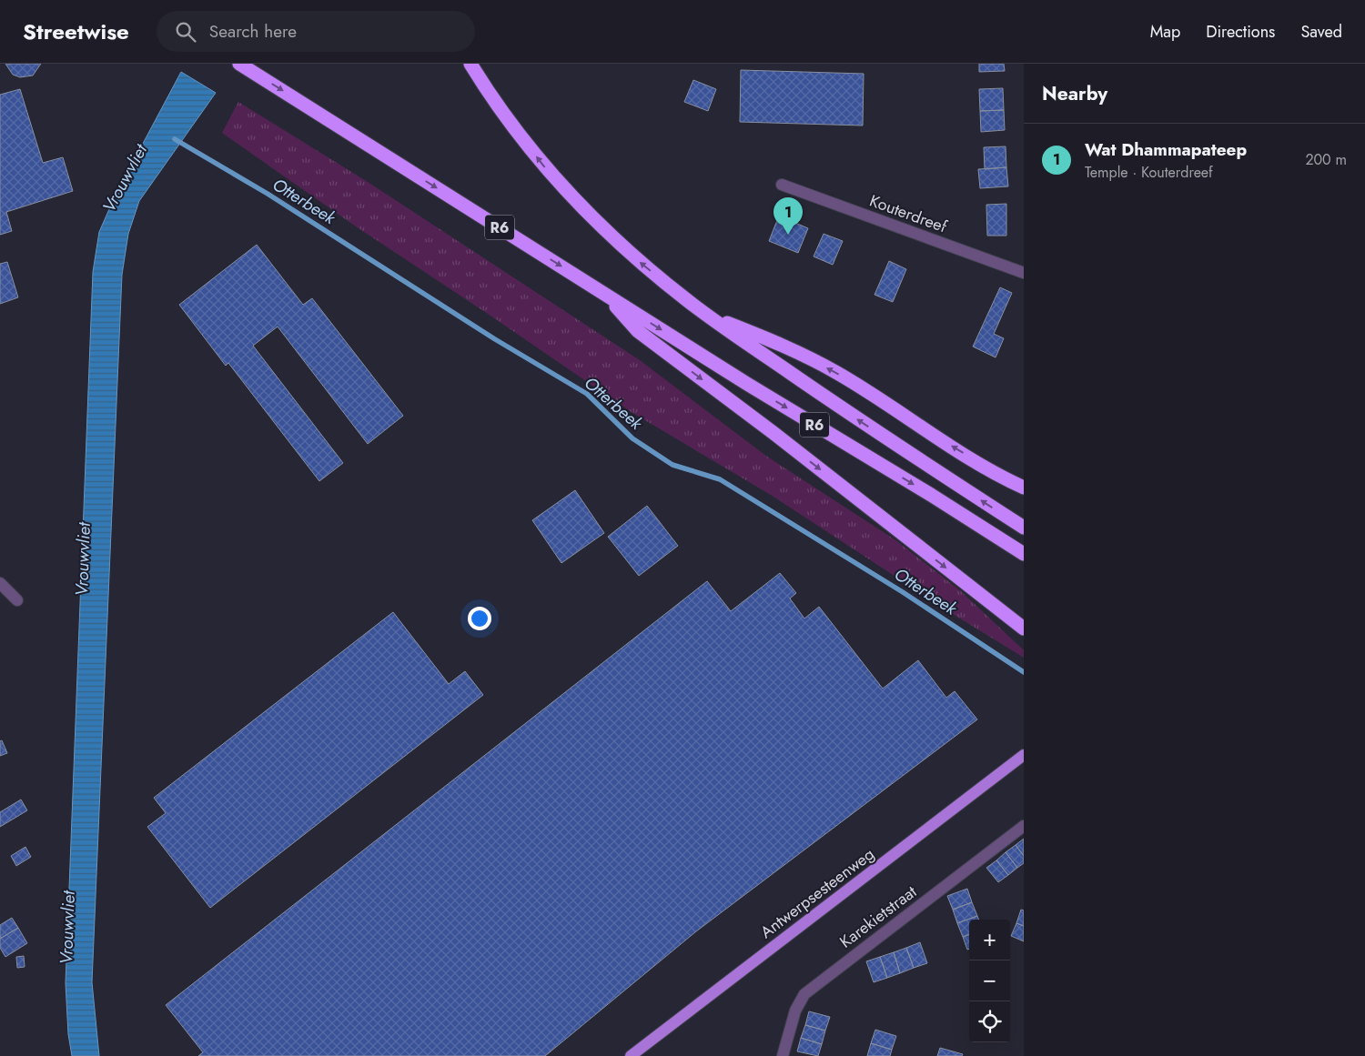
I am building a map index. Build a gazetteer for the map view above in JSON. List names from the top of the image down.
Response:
{
  "streets": {
    "highway": ["R6"],
    "main road": ["Antwerpsesteenweg"],
    "street": ["Kouterdreef", "Karekietstraat"]
  },
  "water": ["Vrouwvliet", "Otterbeek"],
  "page": {
    "header": "Streetwise",
    "search": "Search here",
    "nav": ["Map", "Directions", "Saved"],
    "heading": "Nearby",
    "list": [
      {
        "mark": "1",
        "name": "Wat Dhammapateep",
        "note": "Temple · Kouterdreef",
        "value": "200 m"
      }
    ],
    "pins": "1",
    "map_buttons": ["+", "−"]
  }
}
